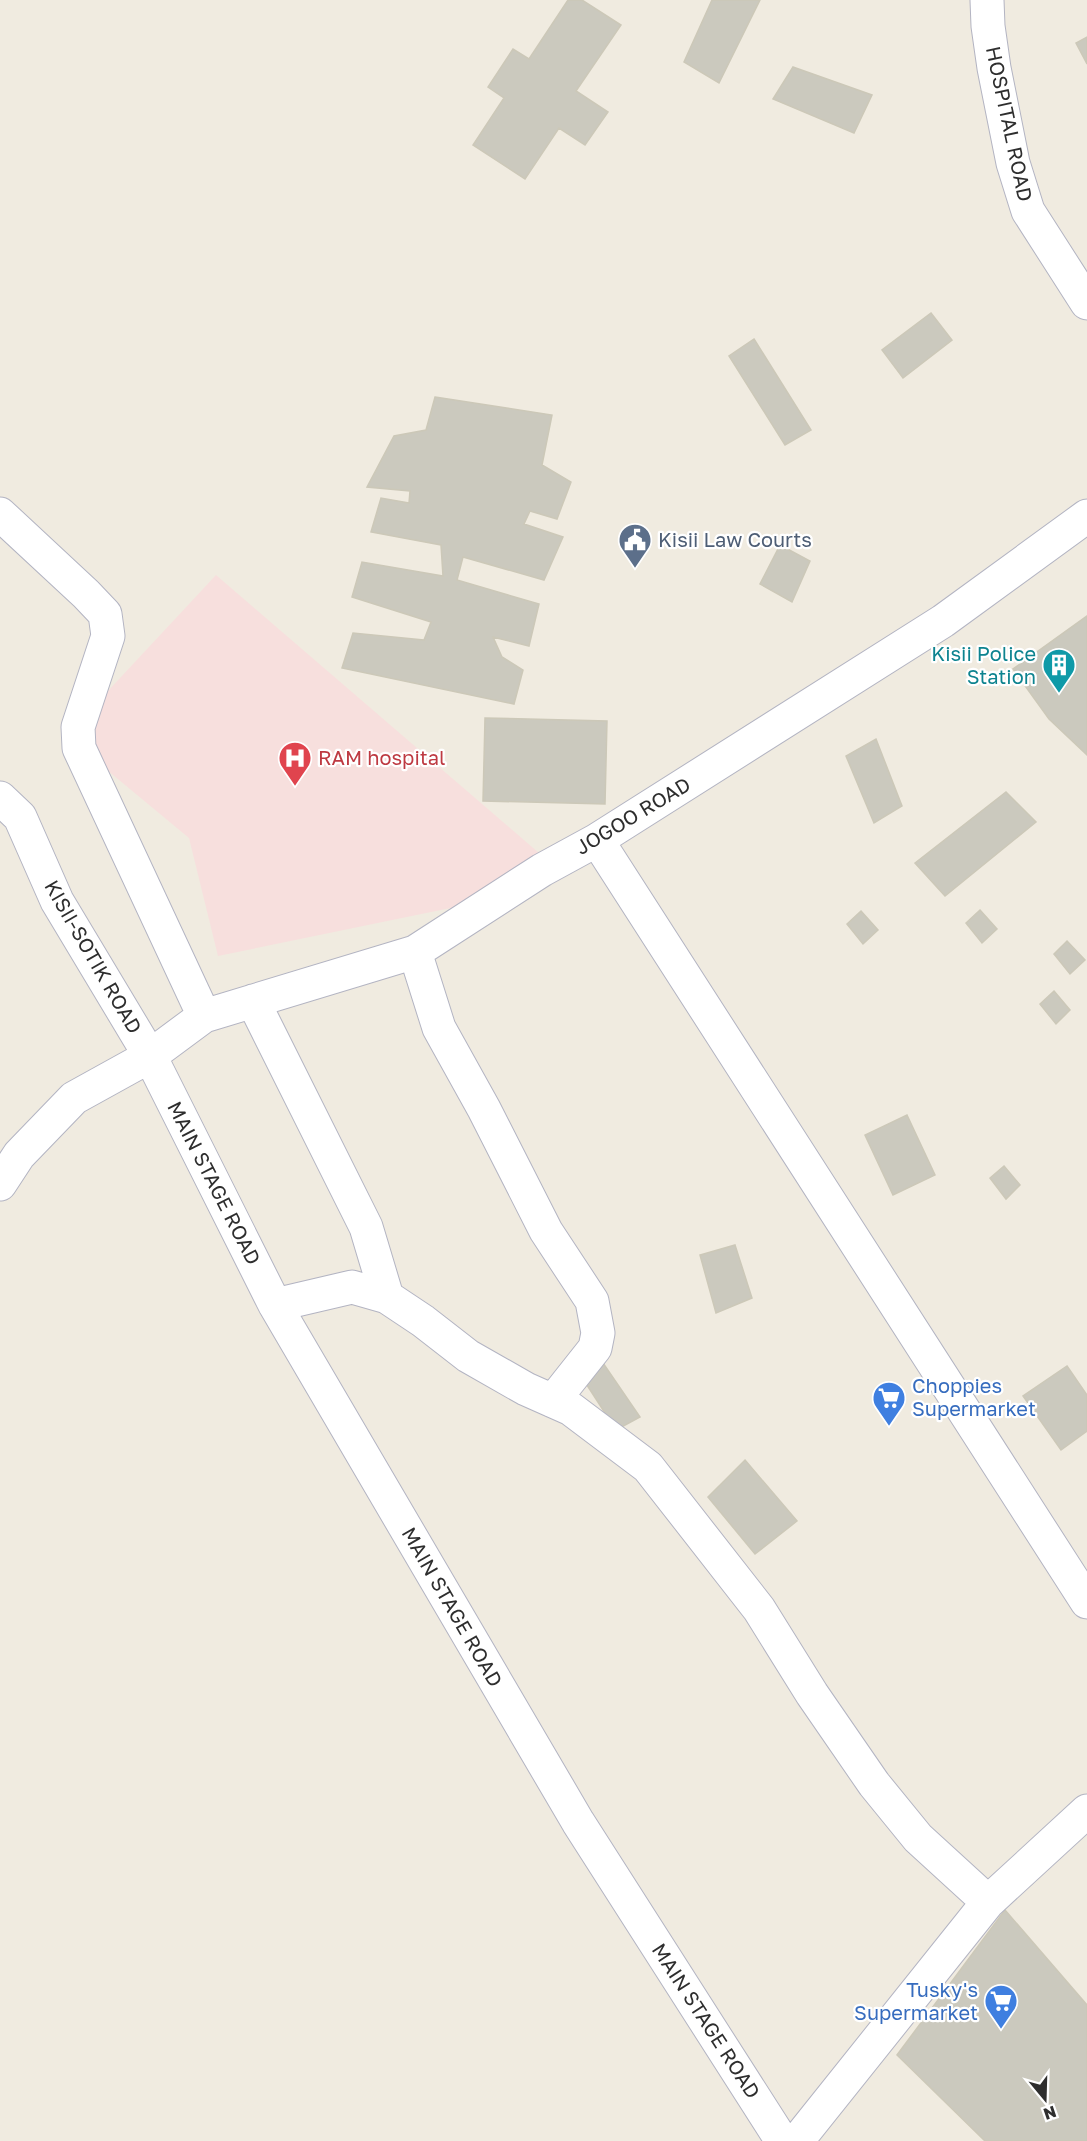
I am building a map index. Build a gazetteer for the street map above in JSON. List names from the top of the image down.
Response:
{
  "streets": {
    "street": [
      "HOSPITAL ROAD",
      "JOGOO ROAD",
      "KISII-SOTIK ROAD",
      "MAIN STAGE ROAD"
    ]
  },
  "crossings": [
    ["JOGOO ROAD", "KISII-SOTIK ROAD"],
    ["JOGOO ROAD", "MAIN STAGE ROAD"],
    ["KISII-SOTIK ROAD", "MAIN STAGE ROAD"]
  ],
  "places": {
    "public building": ["Kisii Law Courts"],
    "building": ["Kisii Police Station"],
    "hospital": ["RAM hospital"],
    "supermarket": ["Choppies Supermarket", "Tusky's Supermarket"]
  },
  "north": "bottom"
}
